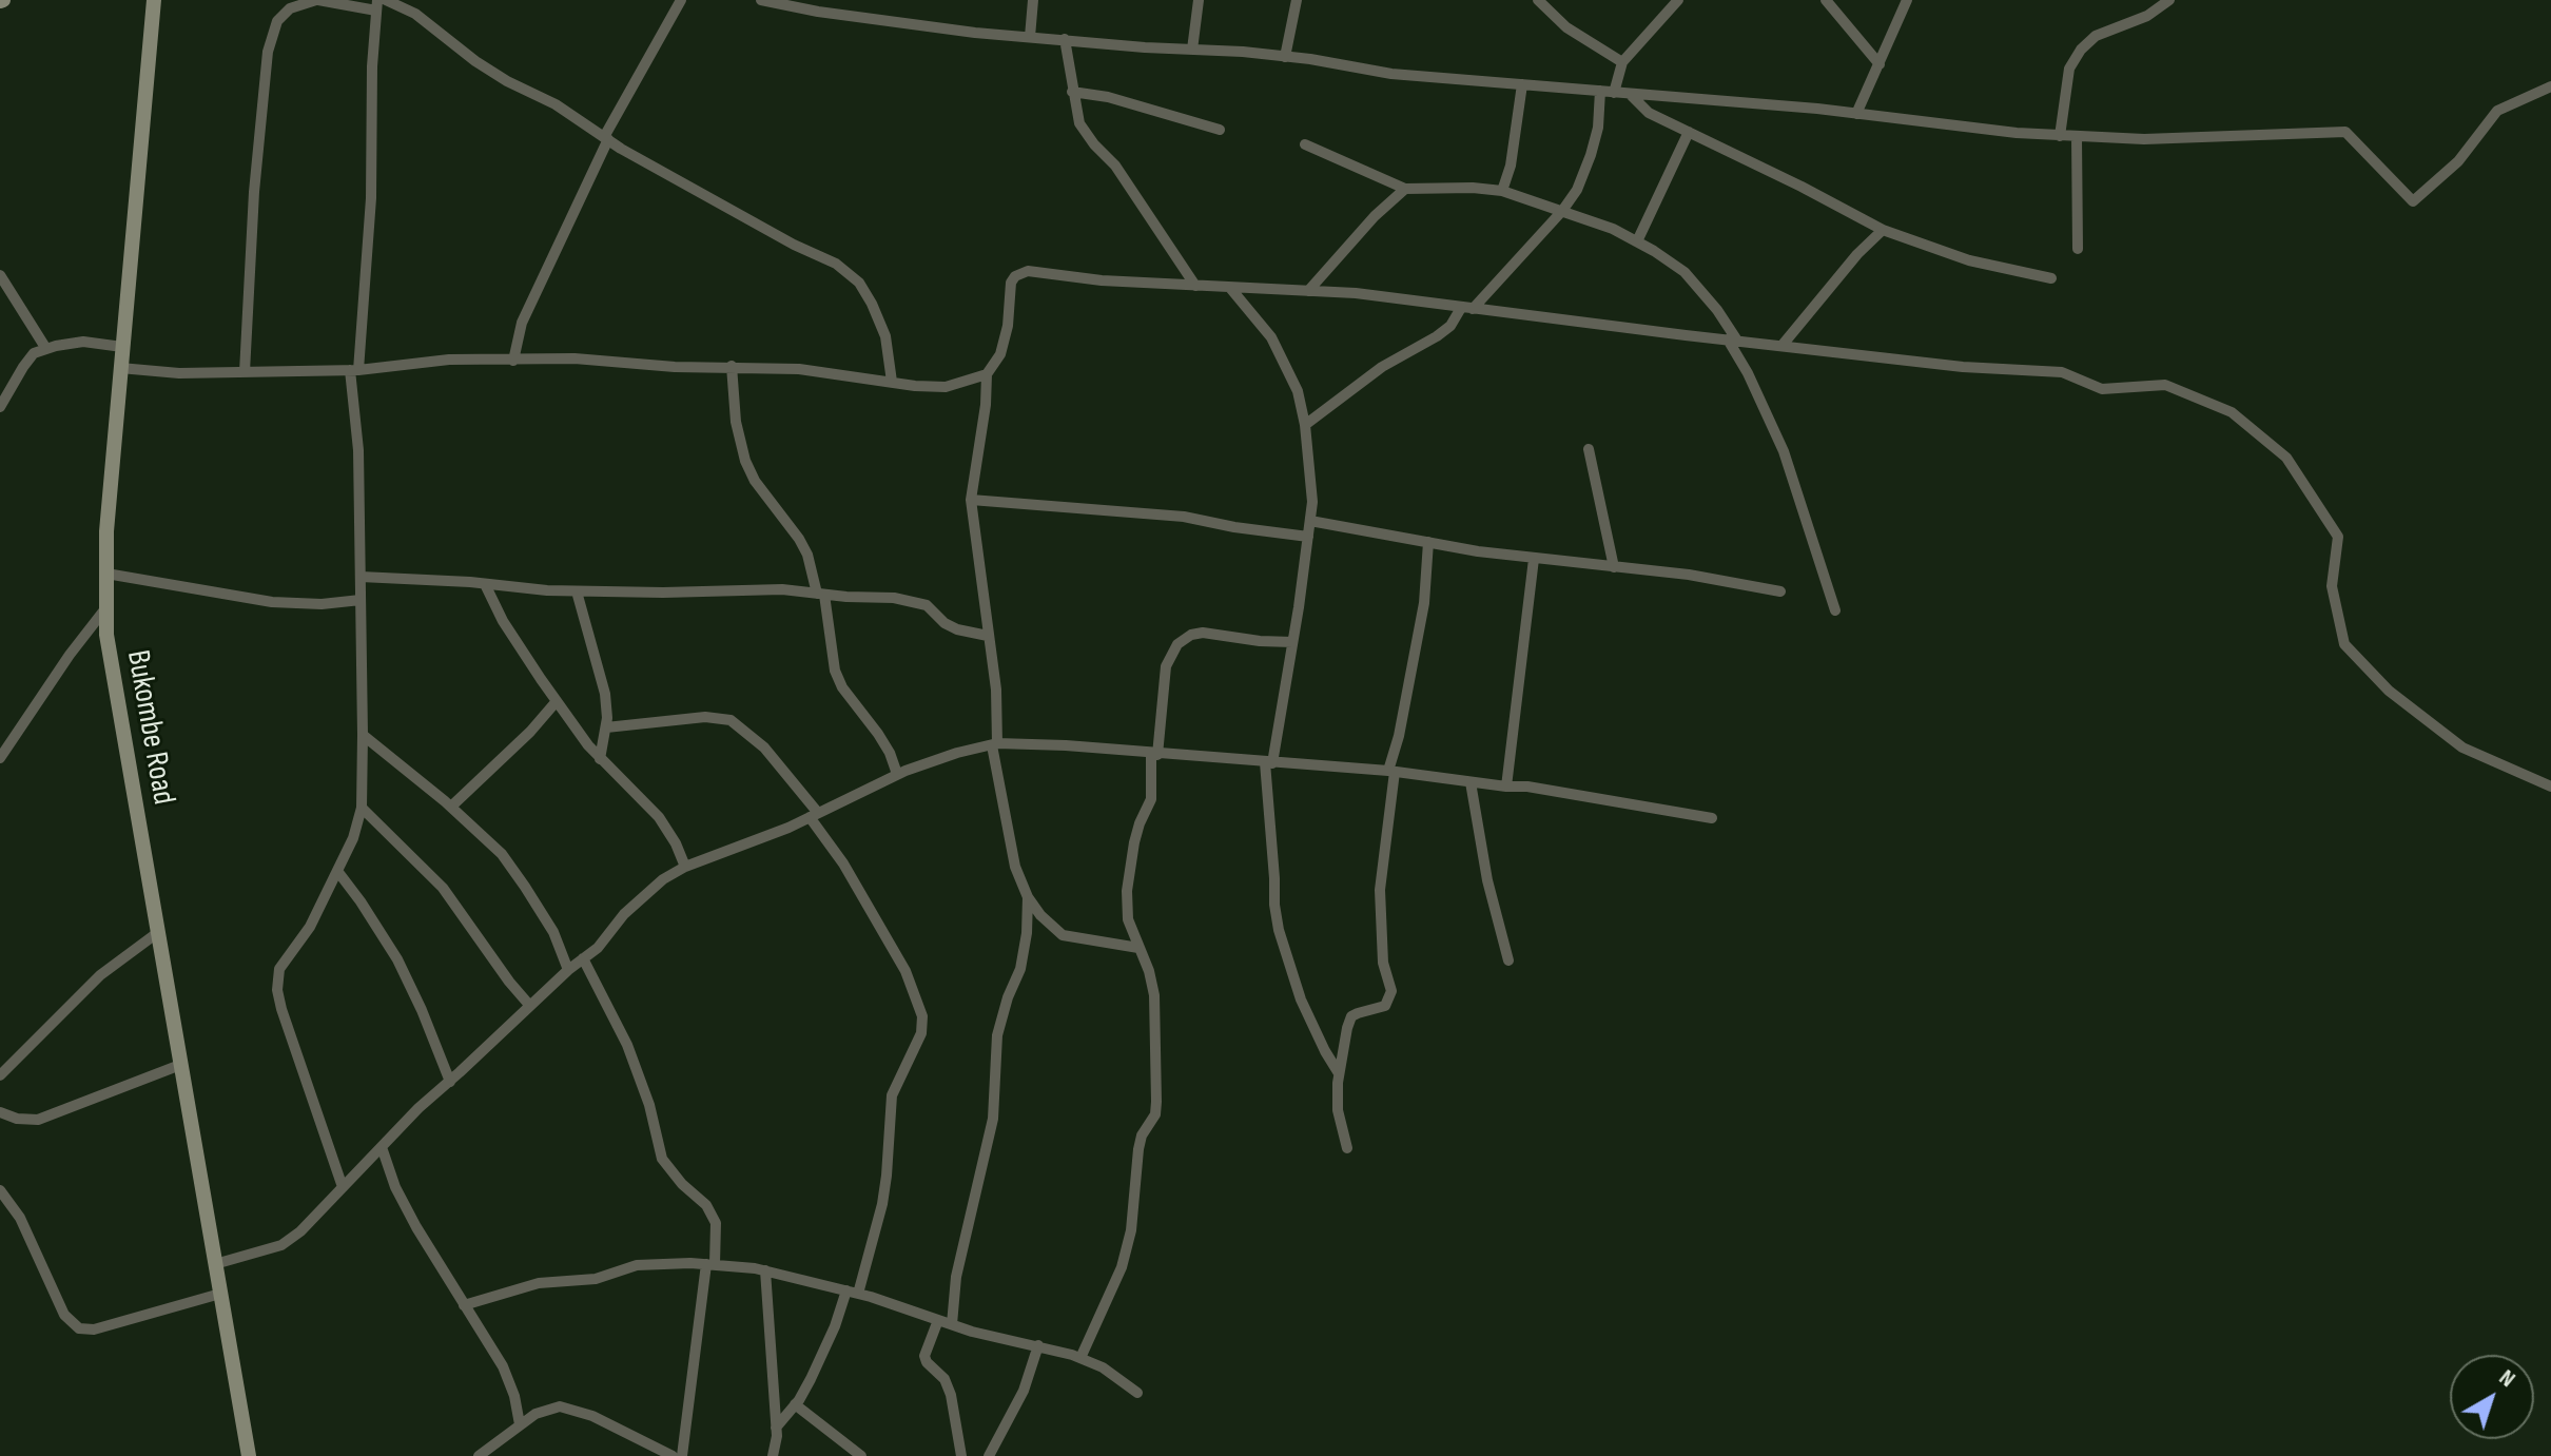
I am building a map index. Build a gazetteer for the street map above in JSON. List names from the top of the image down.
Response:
{
  "streets": {
    "main road": ["Bukombe Road"]
  },
  "north": "top right"
}
